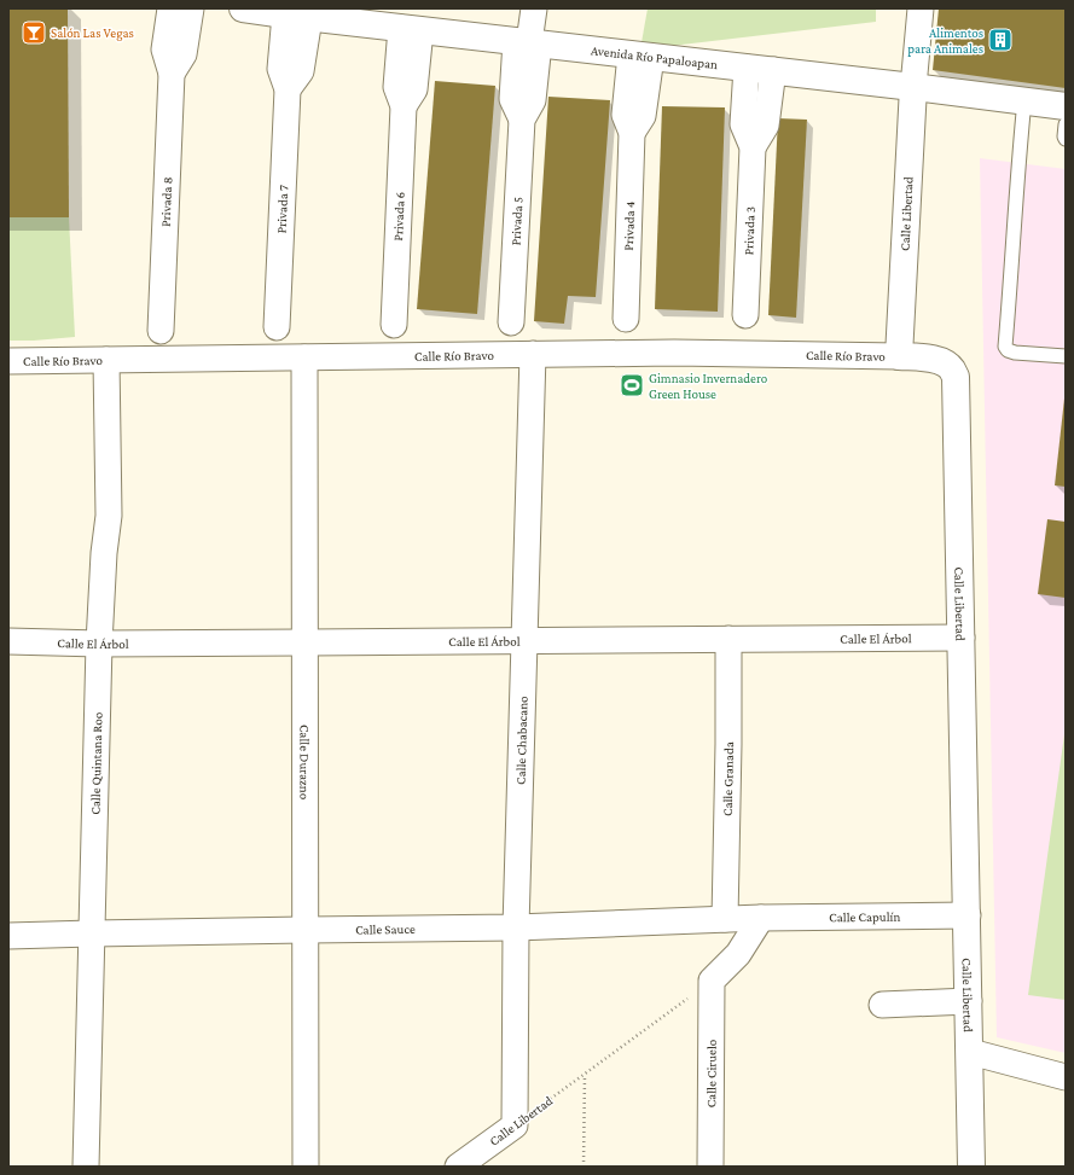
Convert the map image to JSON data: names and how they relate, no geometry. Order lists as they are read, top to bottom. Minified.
{"streets":{"main road":["Avenida Río Papaloapan","Calle Libertad"],"street":["Privada 8","Privada 7","Privada 6","Privada 5","Privada 4","Privada 3","Calle Río Bravo","Calle El Árbol","Calle Chabacano","Calle Durazno","Calle Quintana Roo","Calle Granada","Calle Capulín","Calle Sauce","Calle Ciruelo"]},"crossings":[["Avenida Río Papaloapan","Privada 7"],["Avenida Río Papaloapan","Calle Libertad"],["Avenida Río Papaloapan","Privada 6"],["Avenida Río Papaloapan","Privada 5"],["Avenida Río Papaloapan","Privada 4"],["Avenida Río Papaloapan","Privada 3"],["Calle Libertad","Calle Río Bravo"],["Calle Libertad","Calle El Árbol"],["Calle Libertad","Calle Chabacano"],["Calle Libertad","Calle Capulín"],["Calle Libertad","Calle Ciruelo"],["Calle Río Bravo","Calle Chabacano"],["Calle Río Bravo","Calle Durazno"],["Calle Río Bravo","Calle Quintana Roo"],["Calle El Árbol","Calle Chabacano"],["Calle El Árbol","Calle Durazno"],["Calle El Árbol","Calle Quintana Roo"],["Calle El Árbol","Calle Granada"],["Calle Chabacano","Calle Sauce"],["Calle Durazno","Calle Sauce"],["Calle Quintana Roo","Calle Sauce"],["Calle Granada","Calle Sauce"],["Calle Capulín","Calle Sauce"]],"places":{"bar":["Salón Las Vegas"],"building":["Alimentos para Animales"],"sports":["Gimnasio Invernadero Green House"]}}
